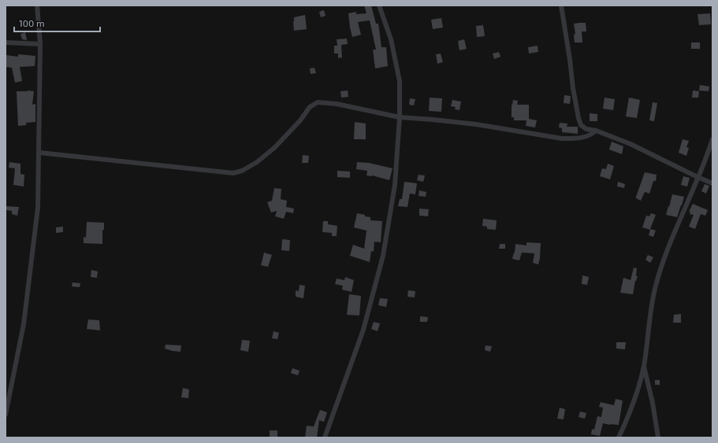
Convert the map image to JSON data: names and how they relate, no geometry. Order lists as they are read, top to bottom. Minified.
{"scale_bar":"100 m"}
